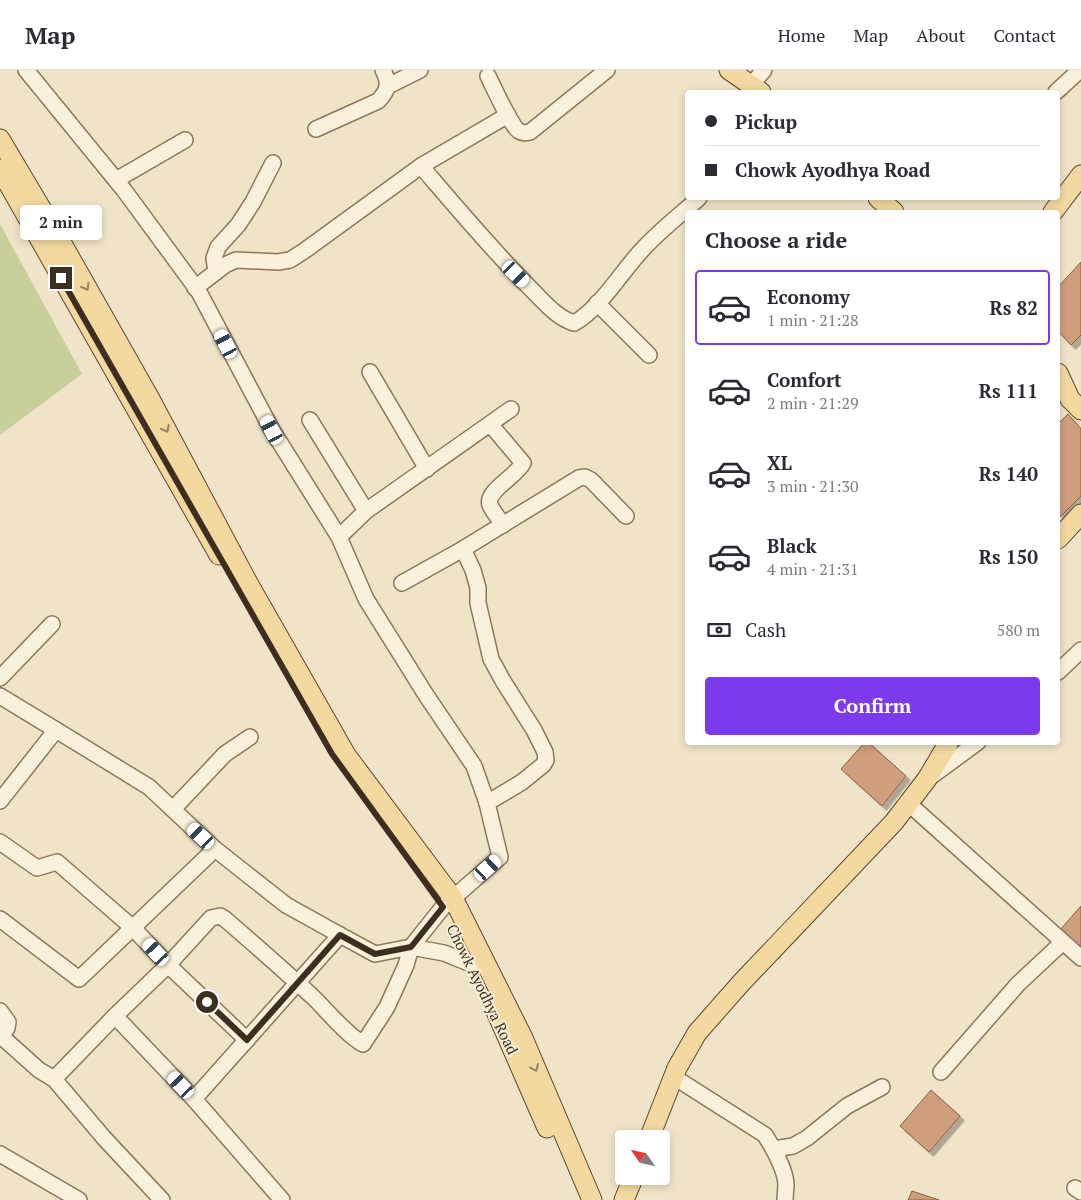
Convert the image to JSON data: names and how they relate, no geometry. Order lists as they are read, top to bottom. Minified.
{"streets":{"main road":["Chowk Ayodhya Road"]},"north":"top left","page":{"header":"Map","nav":["Home","Map","About","Contact"],"banner":["Pickup","Chowk Ayodhya Road"],"bubble":"2 min","heading":"Choose a ride","list":[{"name":"Economy","note":"1 min · 21:28","value":"Rs 82"},{"name":"Comfort","note":"2 min · 21:29","value":"Rs 111"},{"name":"XL","note":"3 min · 21:30","value":"Rs 140"},{"name":"Black","note":"4 min · 21:31","value":"Rs 150"}],"pay":["Cash","580 m"],"buttons":"Confirm"}}
